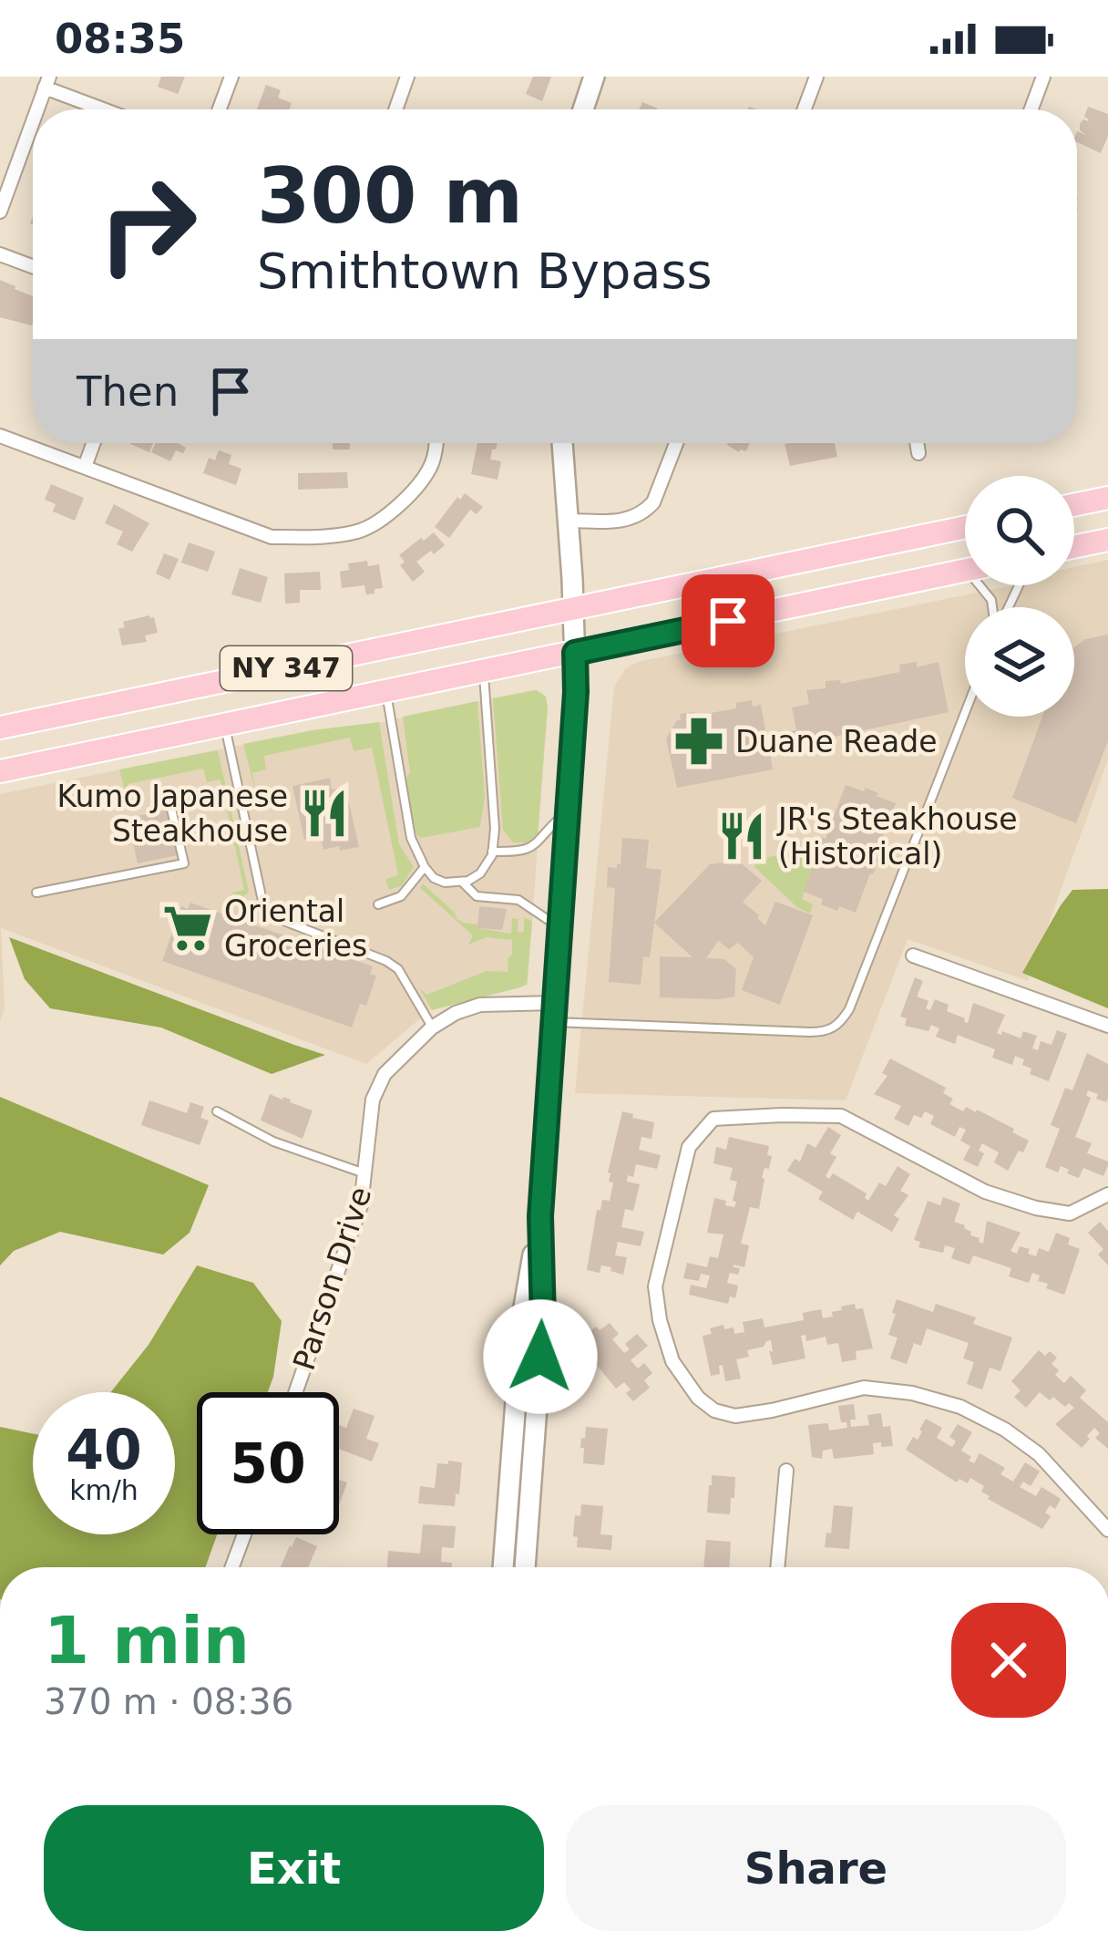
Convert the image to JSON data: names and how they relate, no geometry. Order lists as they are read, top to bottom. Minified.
{"streets":{"highway":["NY 347"],"street":["Parson Drive"]},"places":{"pharmacy":["Duane Reade"],"restaurant":["Kumo Japanese Steakhouse","JR's Steakhouse (Historical)"],"supermarket":["Oriental Groceries"]},"page":{"status":"08:35","turn":["300 m","Smithtown Bypass"],"then":"Then","speed":"40 km/h","limit":"50","heading":["1 min","370 m · 08:36"],"buttons":["Exit","Share"]}}
